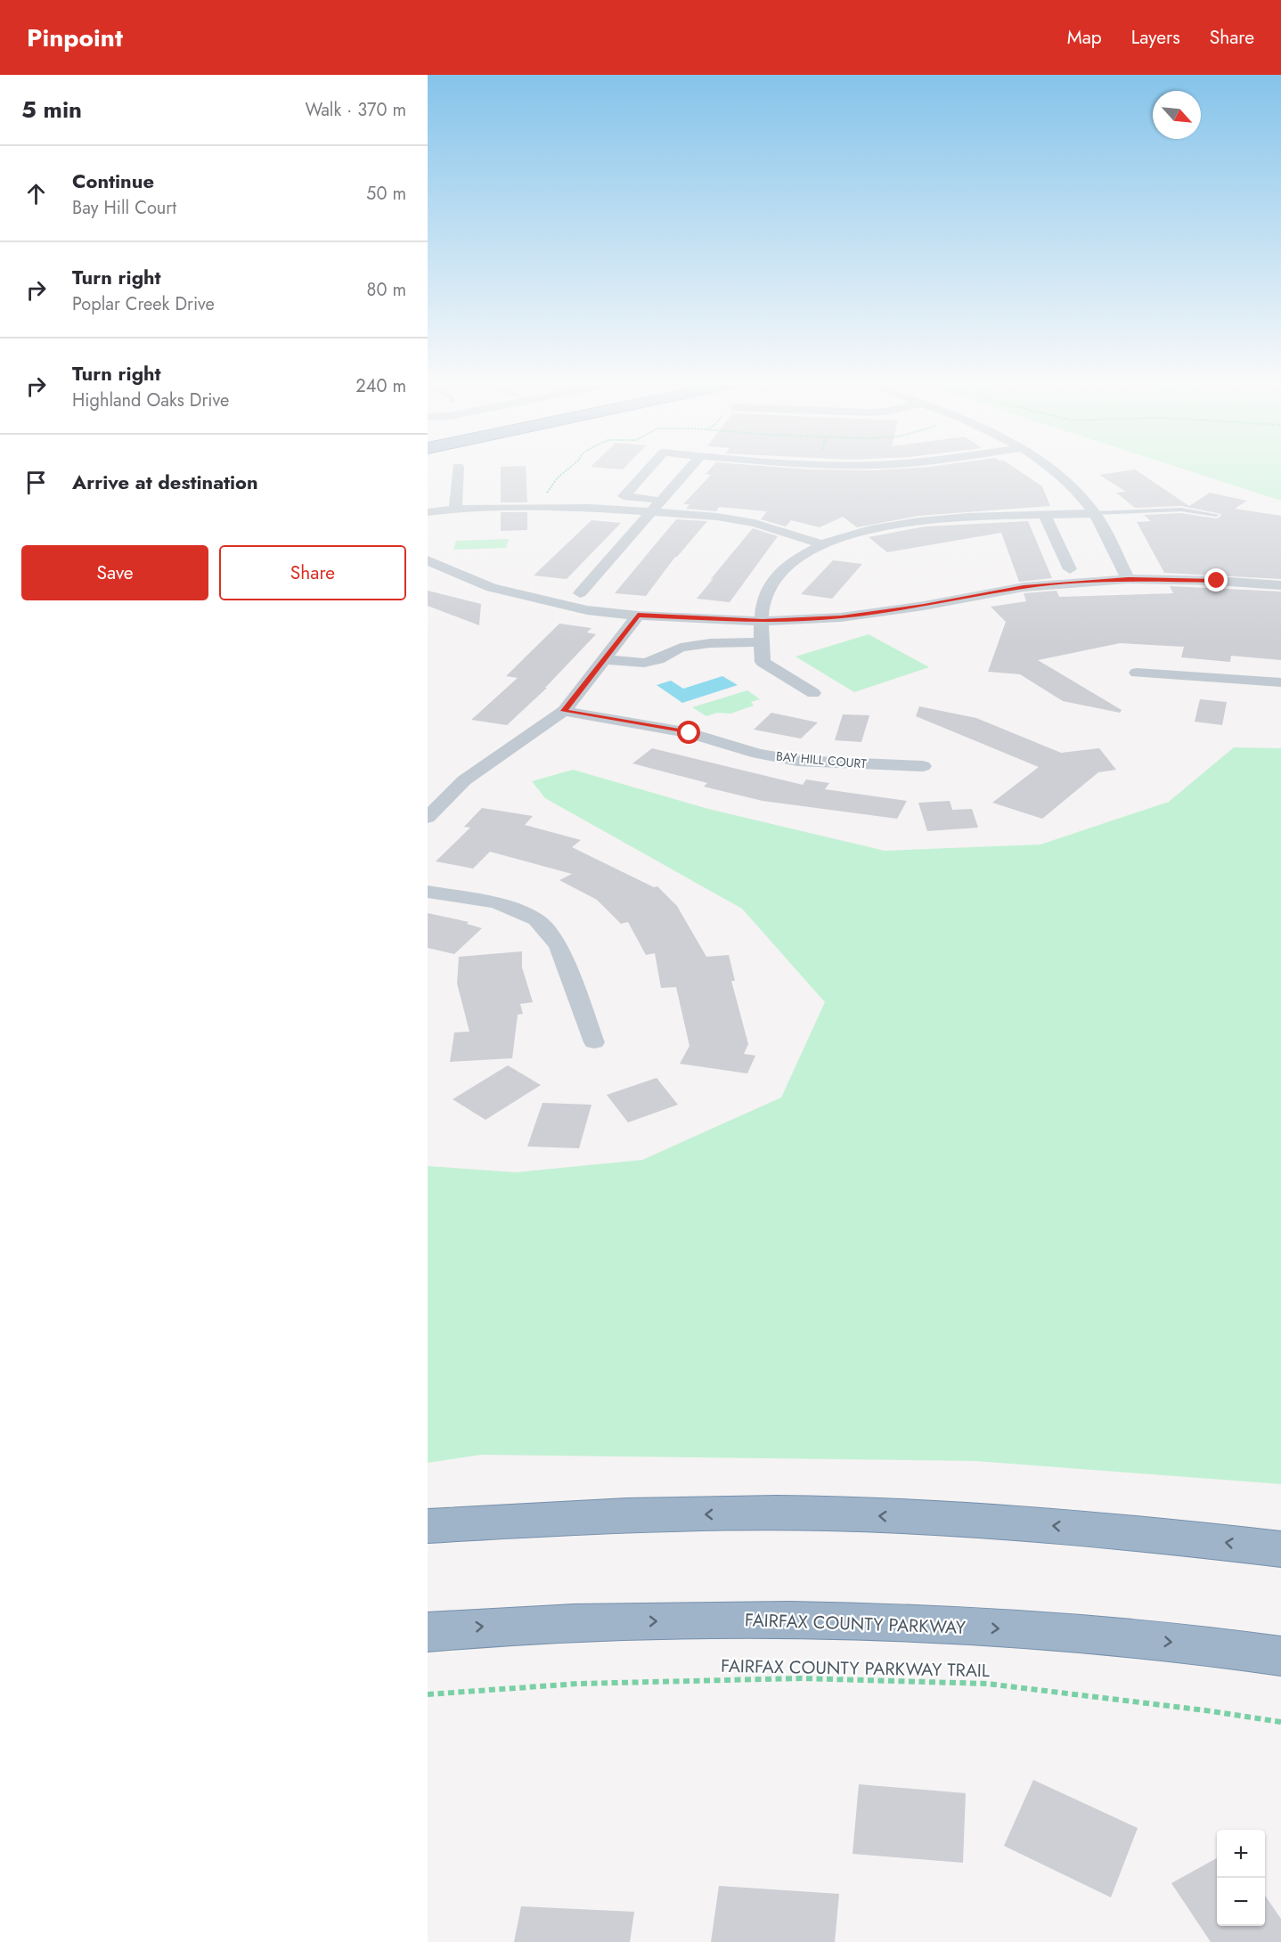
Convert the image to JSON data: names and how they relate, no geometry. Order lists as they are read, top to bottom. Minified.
{"streets":{"highway":["FAIRFAX COUNTY PARKWAY"],"street":["BAY HILL COURT"],"path":["FAIRFAX COUNTY PARKWAY TRAIL"]},"north":"bottom right","page":{"header":"Pinpoint","nav":["Map","Layers","Share"],"heading":["5 min","Walk · 370 m"],"list":[["Continue","Bay Hill Court","50 m"],["Turn right","Poplar Creek Drive","80 m"],["Turn right","Highland Oaks Drive","240 m"],"Arrive at destination"],"buttons":["Save","Share"],"map_buttons":["+","−"]}}
